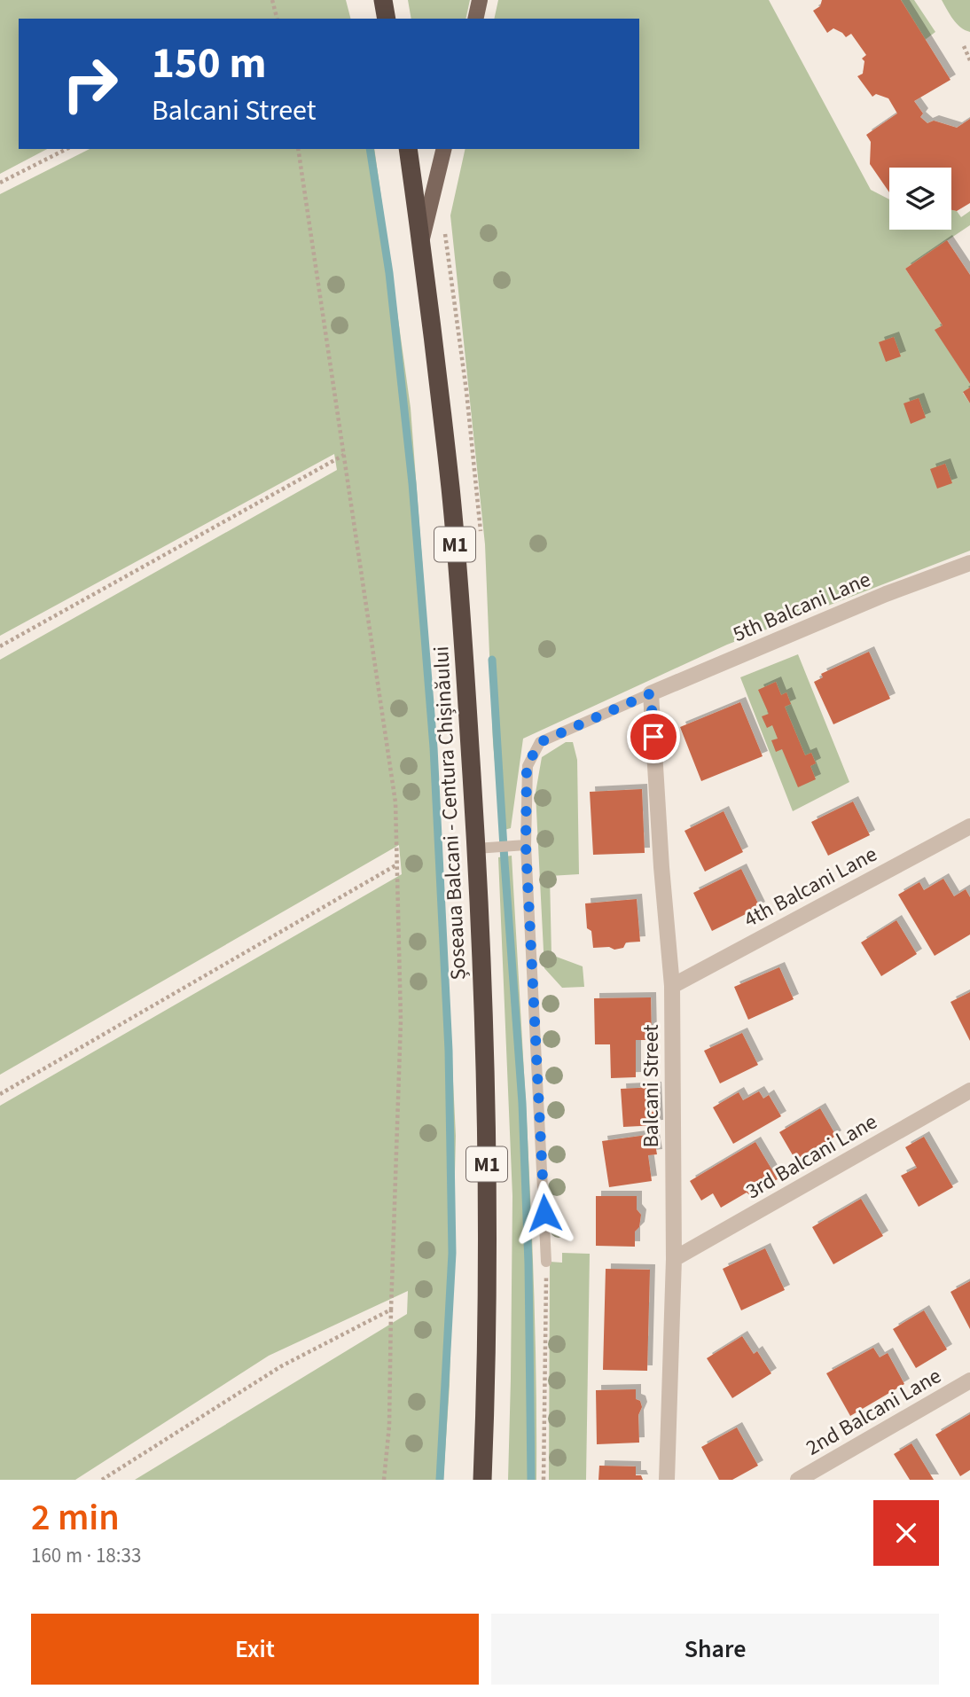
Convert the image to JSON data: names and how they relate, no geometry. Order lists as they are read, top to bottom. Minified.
{"streets":{"highway":["M1","Șoseaua Balcani - Centura Chișinăului"],"street":["5th Balcani Lane","4th Balcani Lane","Balcani Street","3rd Balcani Lane","2nd Balcani Lane"]},"crossings":[["5th Balcani Lane","Balcani Street"],["4th Balcani Lane","Balcani Street"],["Balcani Street","3rd Balcani Lane"]],"page":{"turn":["150 m","Balcani Street"],"heading":["2 min","160 m · 18:33"],"buttons":["Exit","Share"]}}
